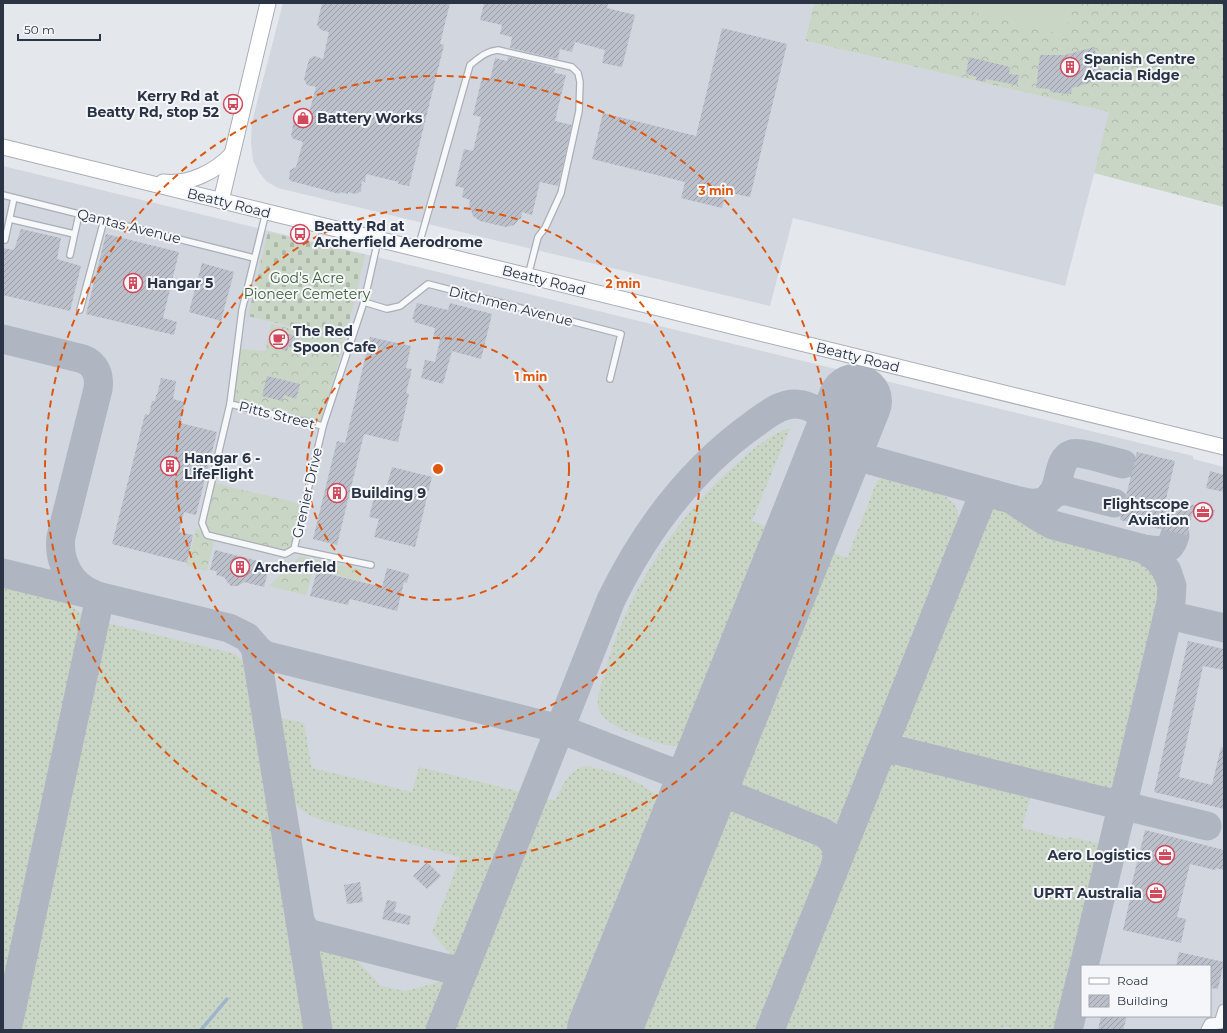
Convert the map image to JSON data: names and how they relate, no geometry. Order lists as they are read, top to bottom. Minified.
{"streets":{"main road":["Beatty Road"],"lane":["Qantas Avenue","Ditchmen Avenue","Pitts Street","Grenier Drive"]},"crossings":[["Beatty Road","Grenier Drive"],["Qantas Avenue","Grenier Drive"],["Ditchmen Avenue","Grenier Drive"],["Pitts Street","Grenier Drive"]],"parks":["God's Acre Pioneer Cemetery"],"places":{"building":["Spanish Centre Acacia Ridge","Hangar 5","Hangar 6 - LifeFlight","Building 9","Archerfield"],"bus stop":["Kerry Rd at Beatty Rd, stop 52","Beatty Rd at Archerfield Aerodrome"],"shop":["Battery Works"],"cafe":["The Red Spoon Cafe"],"office":["Flightscope Aviation","Aero Logistics","UPRT Australia"]},"legend":["Road","Building"],"scale_bar":"50 m","rings":["3 min","2 min","1 min"]}
